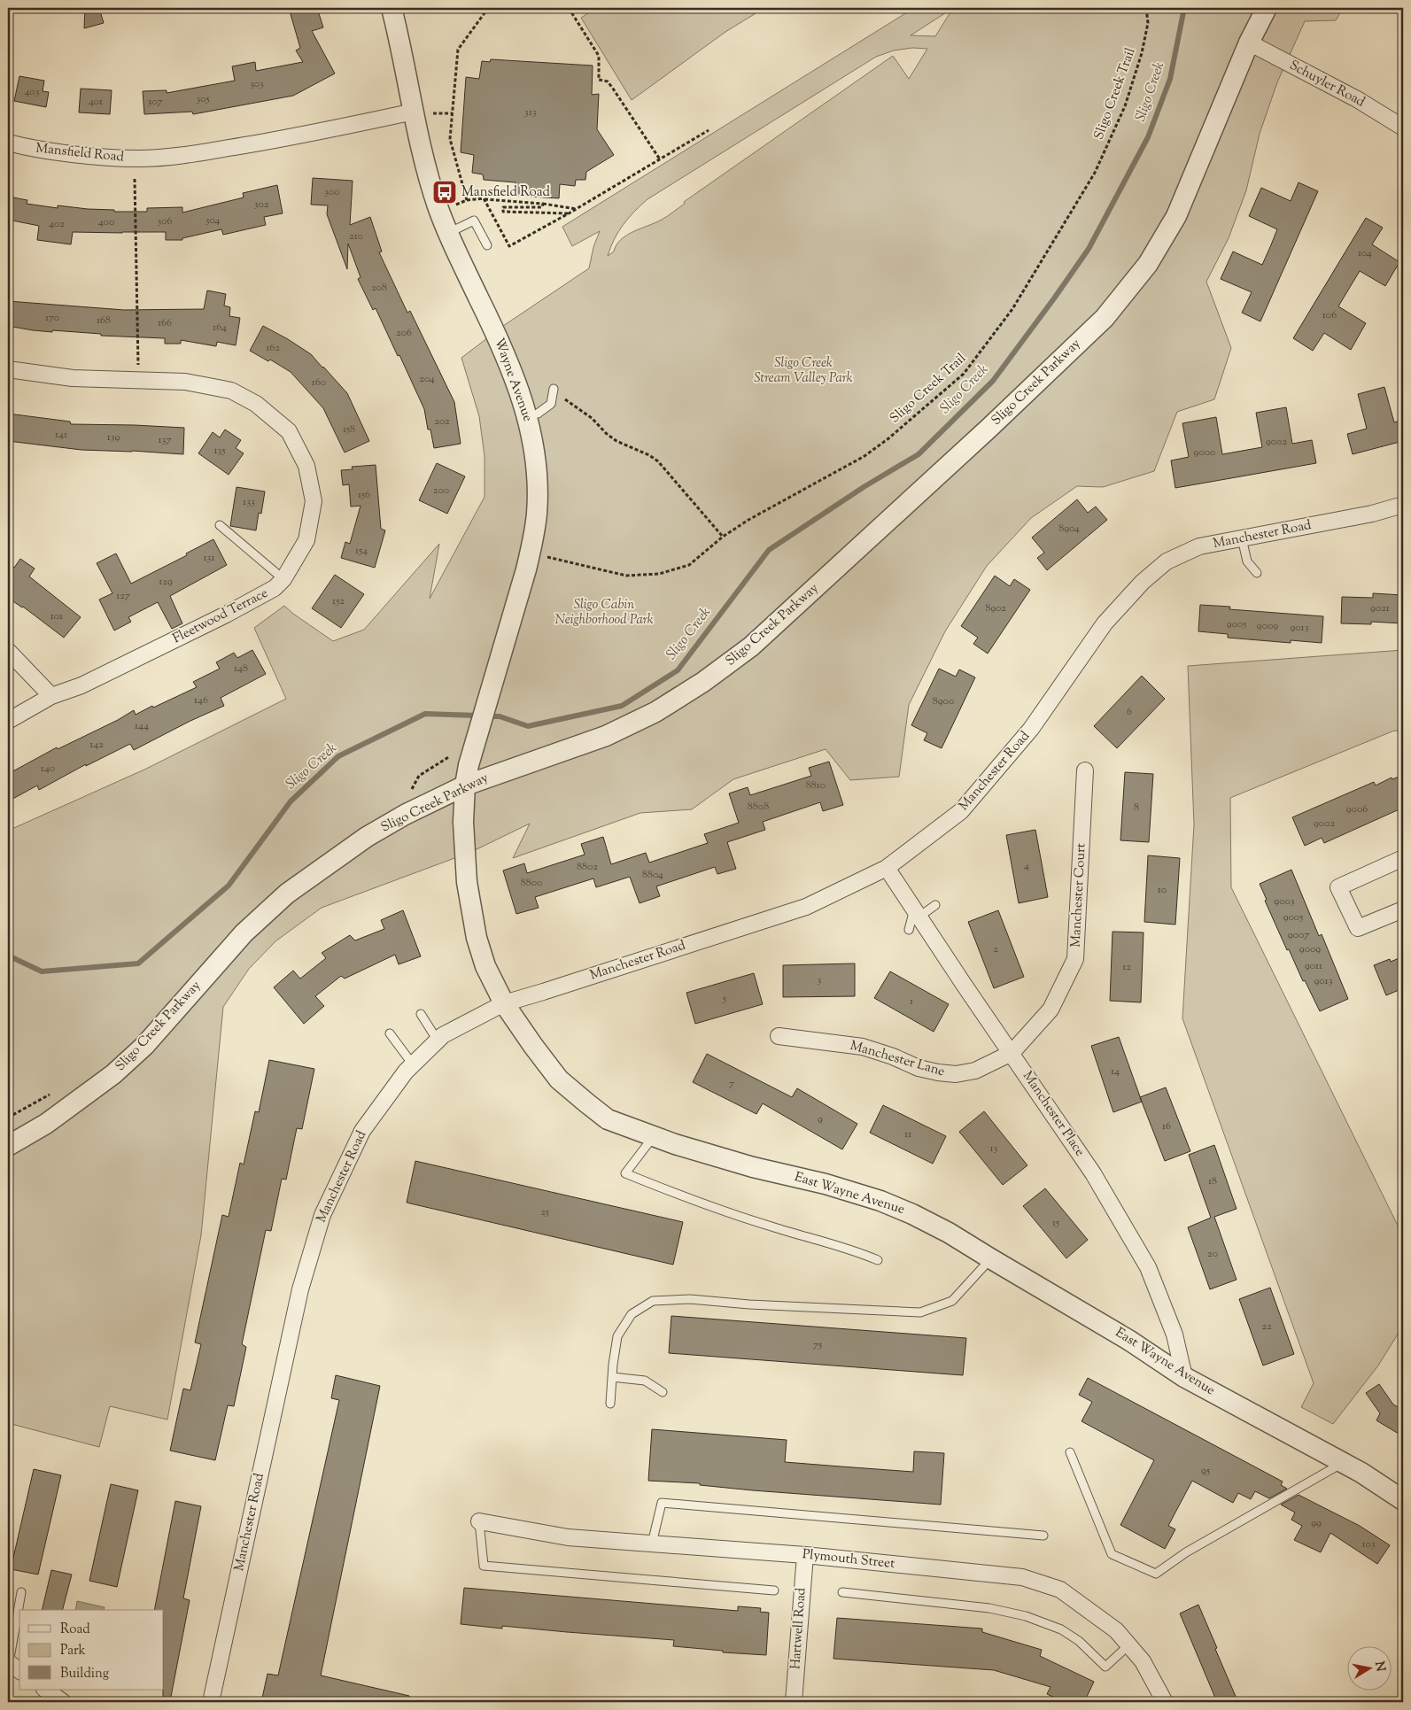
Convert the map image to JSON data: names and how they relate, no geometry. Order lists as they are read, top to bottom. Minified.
{"streets":{"street":["Schuyler Road","Mansfield Road","Wayne Avenue","Sligo Creek Parkway","Manchester Road","Fleetwood Terrace","Manchester Court","Manchester Lane","Manchester Place","East Wayne Avenue","Plymouth Street","Hartwell Road"],"path":["Sligo Creek Trail"]},"crossings":[["Schuyler Road","Sligo Creek Parkway"],["Mansfield Road","Wayne Avenue"],["Wayne Avenue","Sligo Creek Parkway"],["Wayne Avenue","East Wayne Avenue"],["Sligo Creek Parkway","East Wayne Avenue"],["Manchester Road","Manchester Place"],["Manchester Road","East Wayne Avenue"],["Manchester Court","Manchester Lane"],["Manchester Court","Manchester Place"],["Manchester Lane","Manchester Place"],["Manchester Place","East Wayne Avenue"],["Plymouth Street","Hartwell Road"]],"water":["Sligo Creek"],"parks":["Sligo Creek Stream Valley Park","Sligo Cabin Neighborhood Park"],"places":{"bus stop":["Mansfield Road"]},"house_numbers":["303","403","305","401","307","313","300","302","304","306","400","402","210","104","208","106","170","168","166","164","206","162","204","160","202","158","141","139","137","9002","135","9000","200","156","133","8904","154","131","129","127","152","8902","9021","101","9005","9009","9013","148","146","8900","6","144","142","140","8810","8808","8","9006","9002","4","8802","8804","8800","10","9003","9005","9007","2","9009","9011","12","3","9013","5","1","14","7","9","16","11","13","18","25","15","20","22","75","95","99","103"],"legend":["Road","Park","Building"],"north":"right"}
